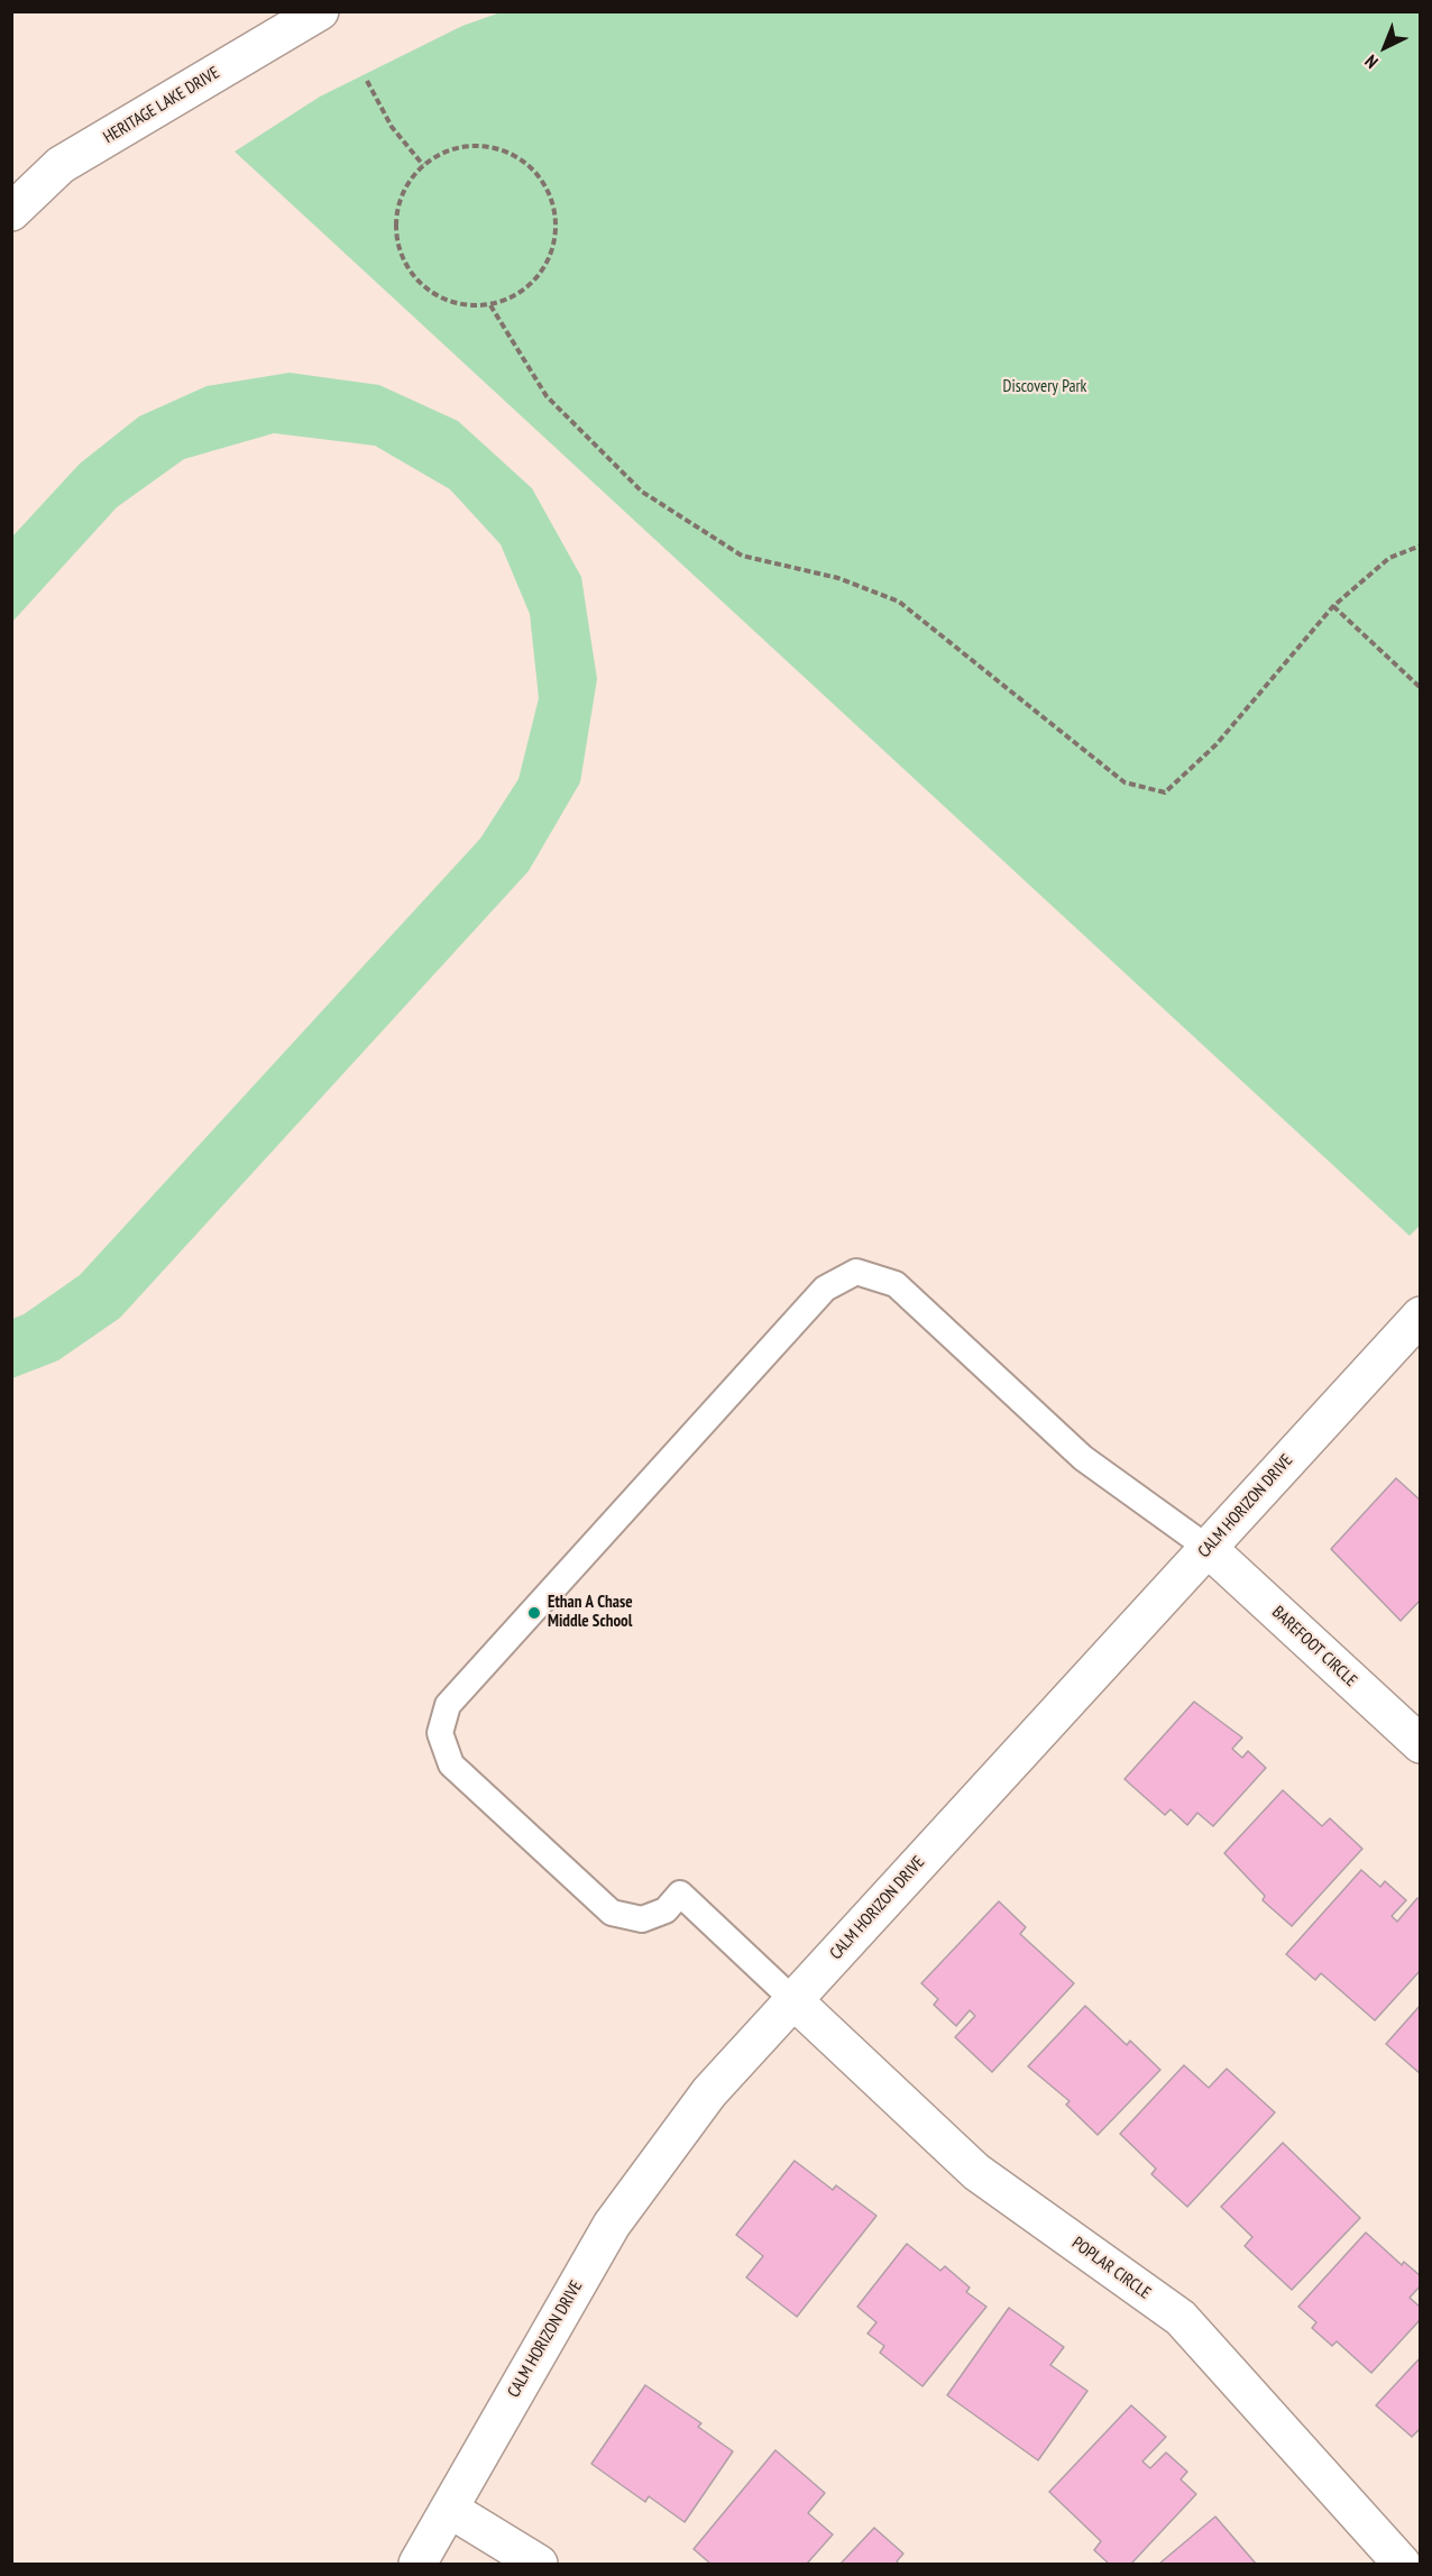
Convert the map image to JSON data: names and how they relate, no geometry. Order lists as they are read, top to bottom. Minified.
{"streets":{"street":["HERITAGE LAKE DRIVE","CALM HORIZON DRIVE","BAREFOOT CIRCLE","POPLAR CIRCLE"]},"crossings":[["CALM HORIZON DRIVE","BAREFOOT CIRCLE"],["CALM HORIZON DRIVE","POPLAR CIRCLE"]],"parks":["Discovery Park"],"places":["Ethan A Chase Middle School"],"north":"bottom left"}
